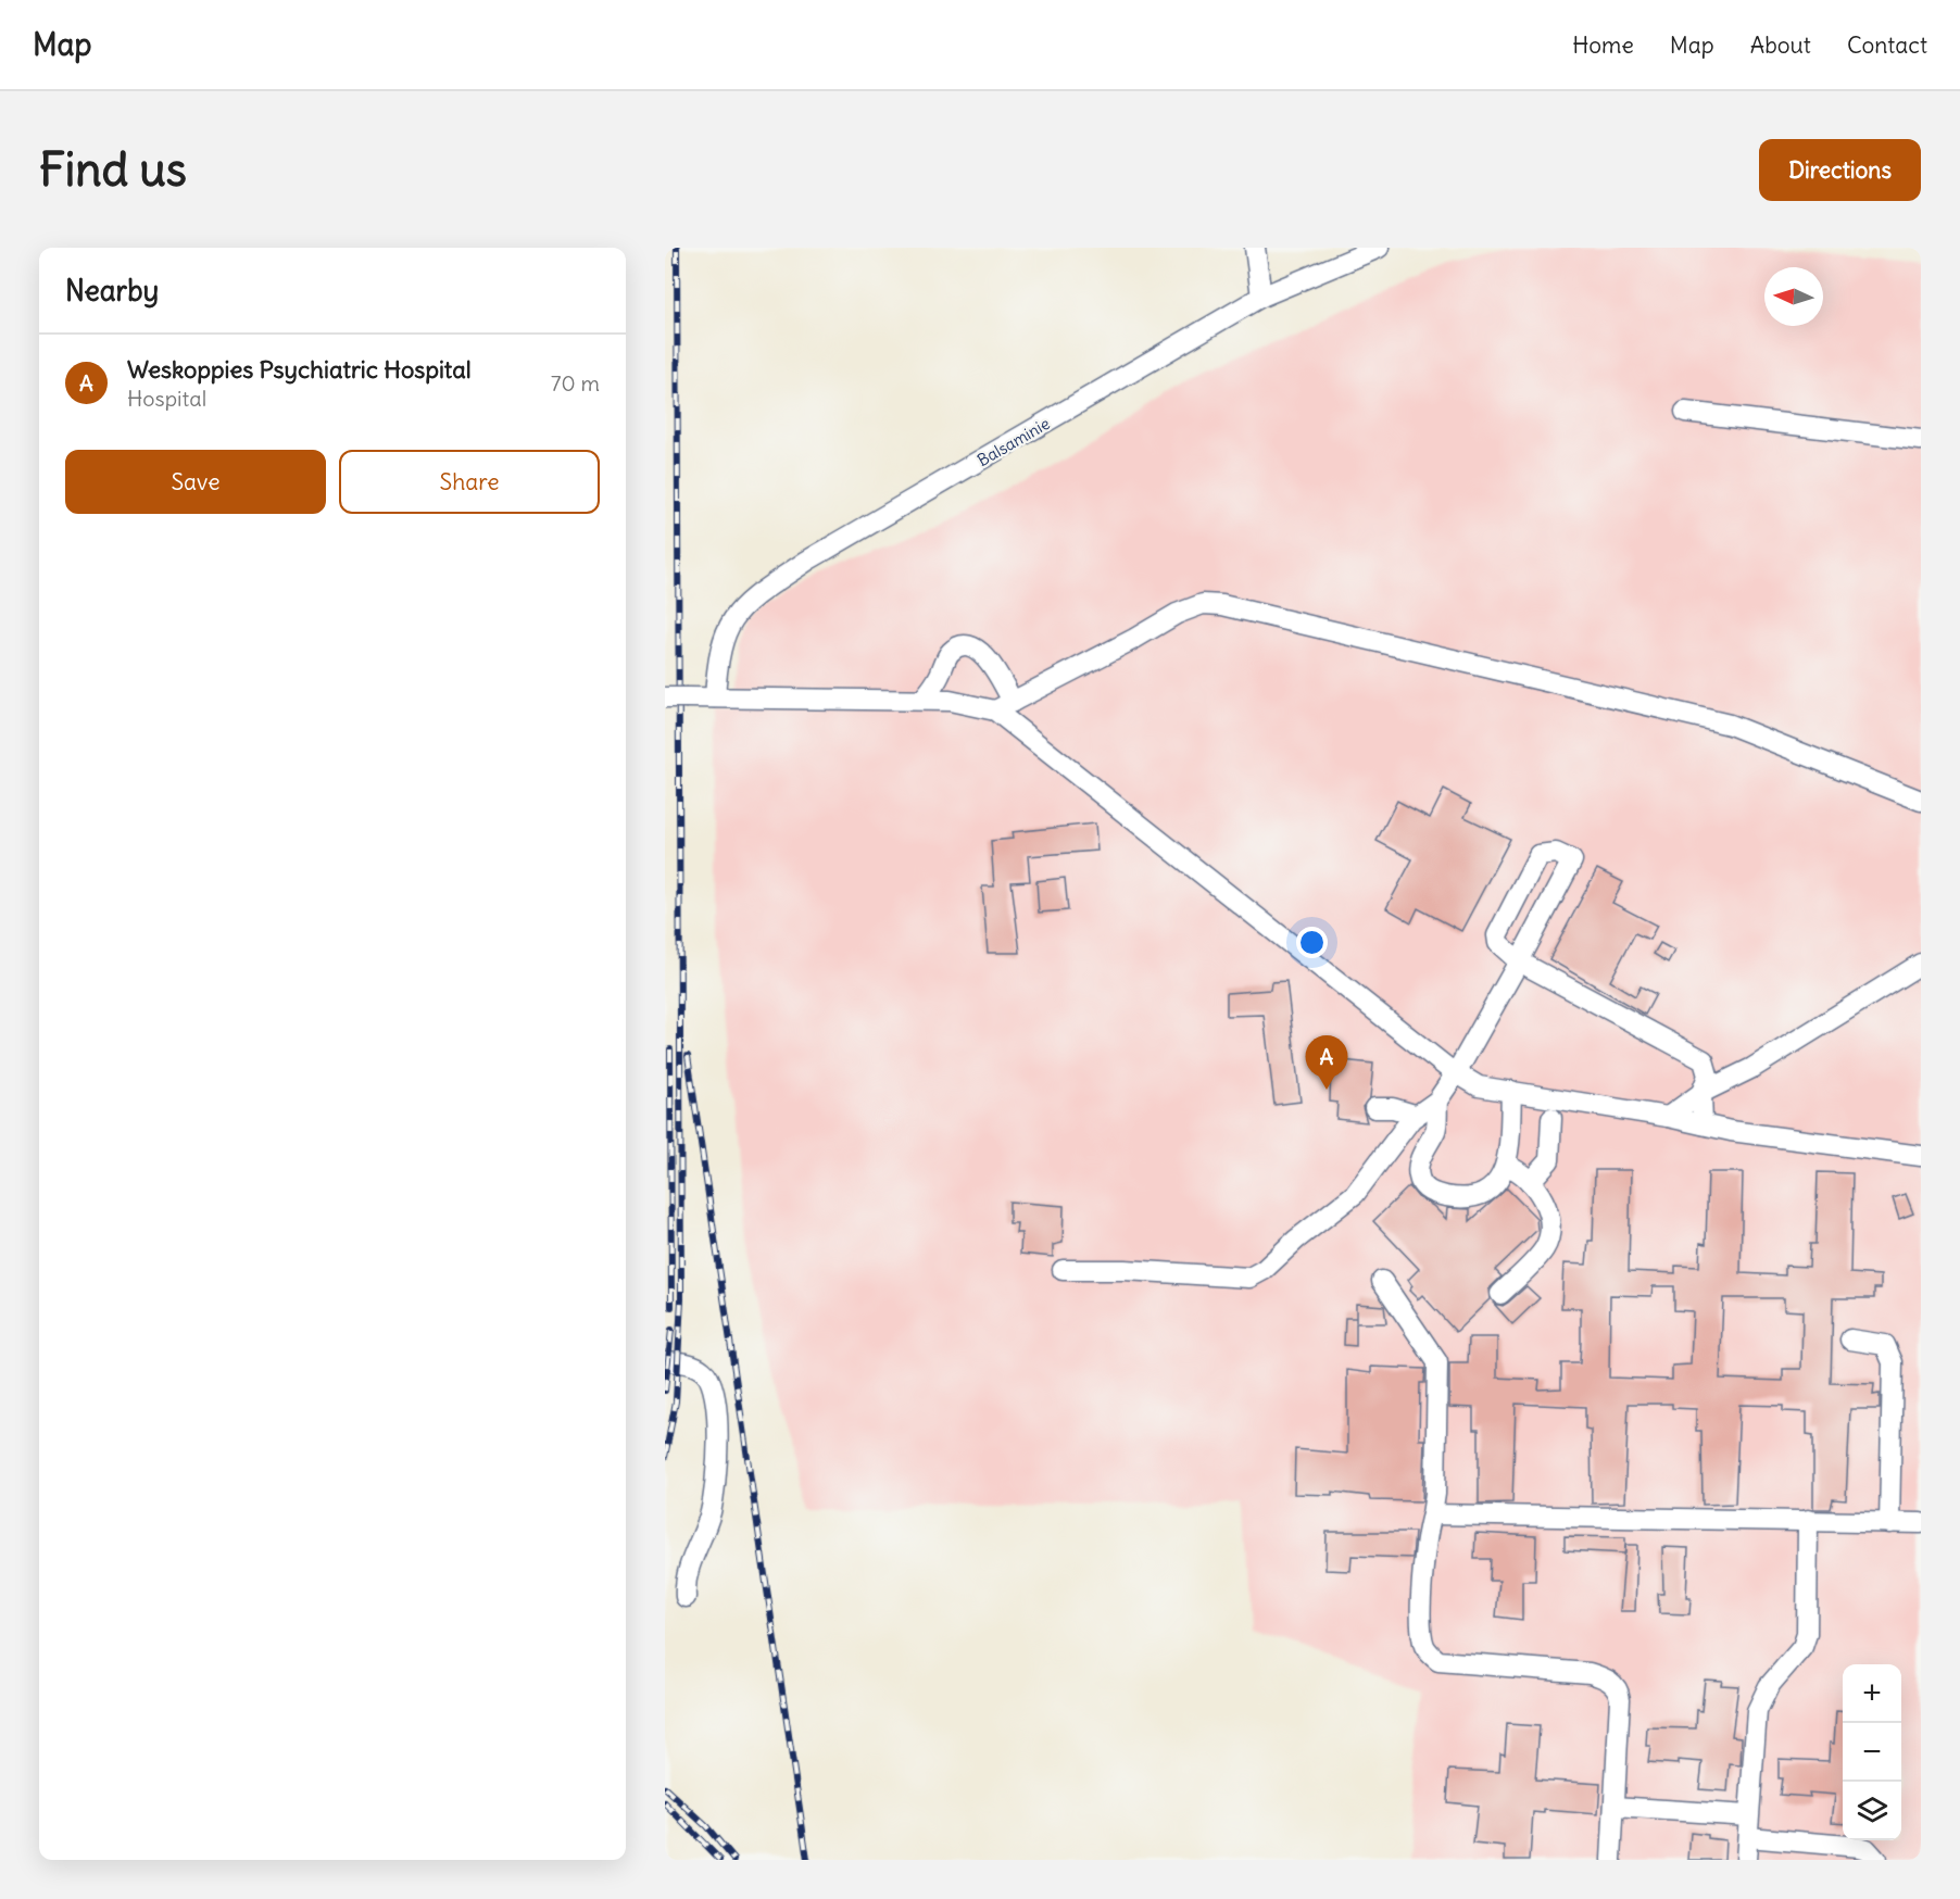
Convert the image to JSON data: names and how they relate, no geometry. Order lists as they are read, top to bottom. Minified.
{"streets":{"street":["Balsaminie"]},"north":"left","page":{"header":"Map","nav":["Home","Map","About","Contact"],"buttons":["Directions",["Save","Share"]],"title":"Find us","heading":"Nearby","list":[{"mark":"A","name":"Weskoppies Psychiatric Hospital","note":"Hospital","value":"70 m"}],"pins":"A","map_buttons":["+","−"]}}
